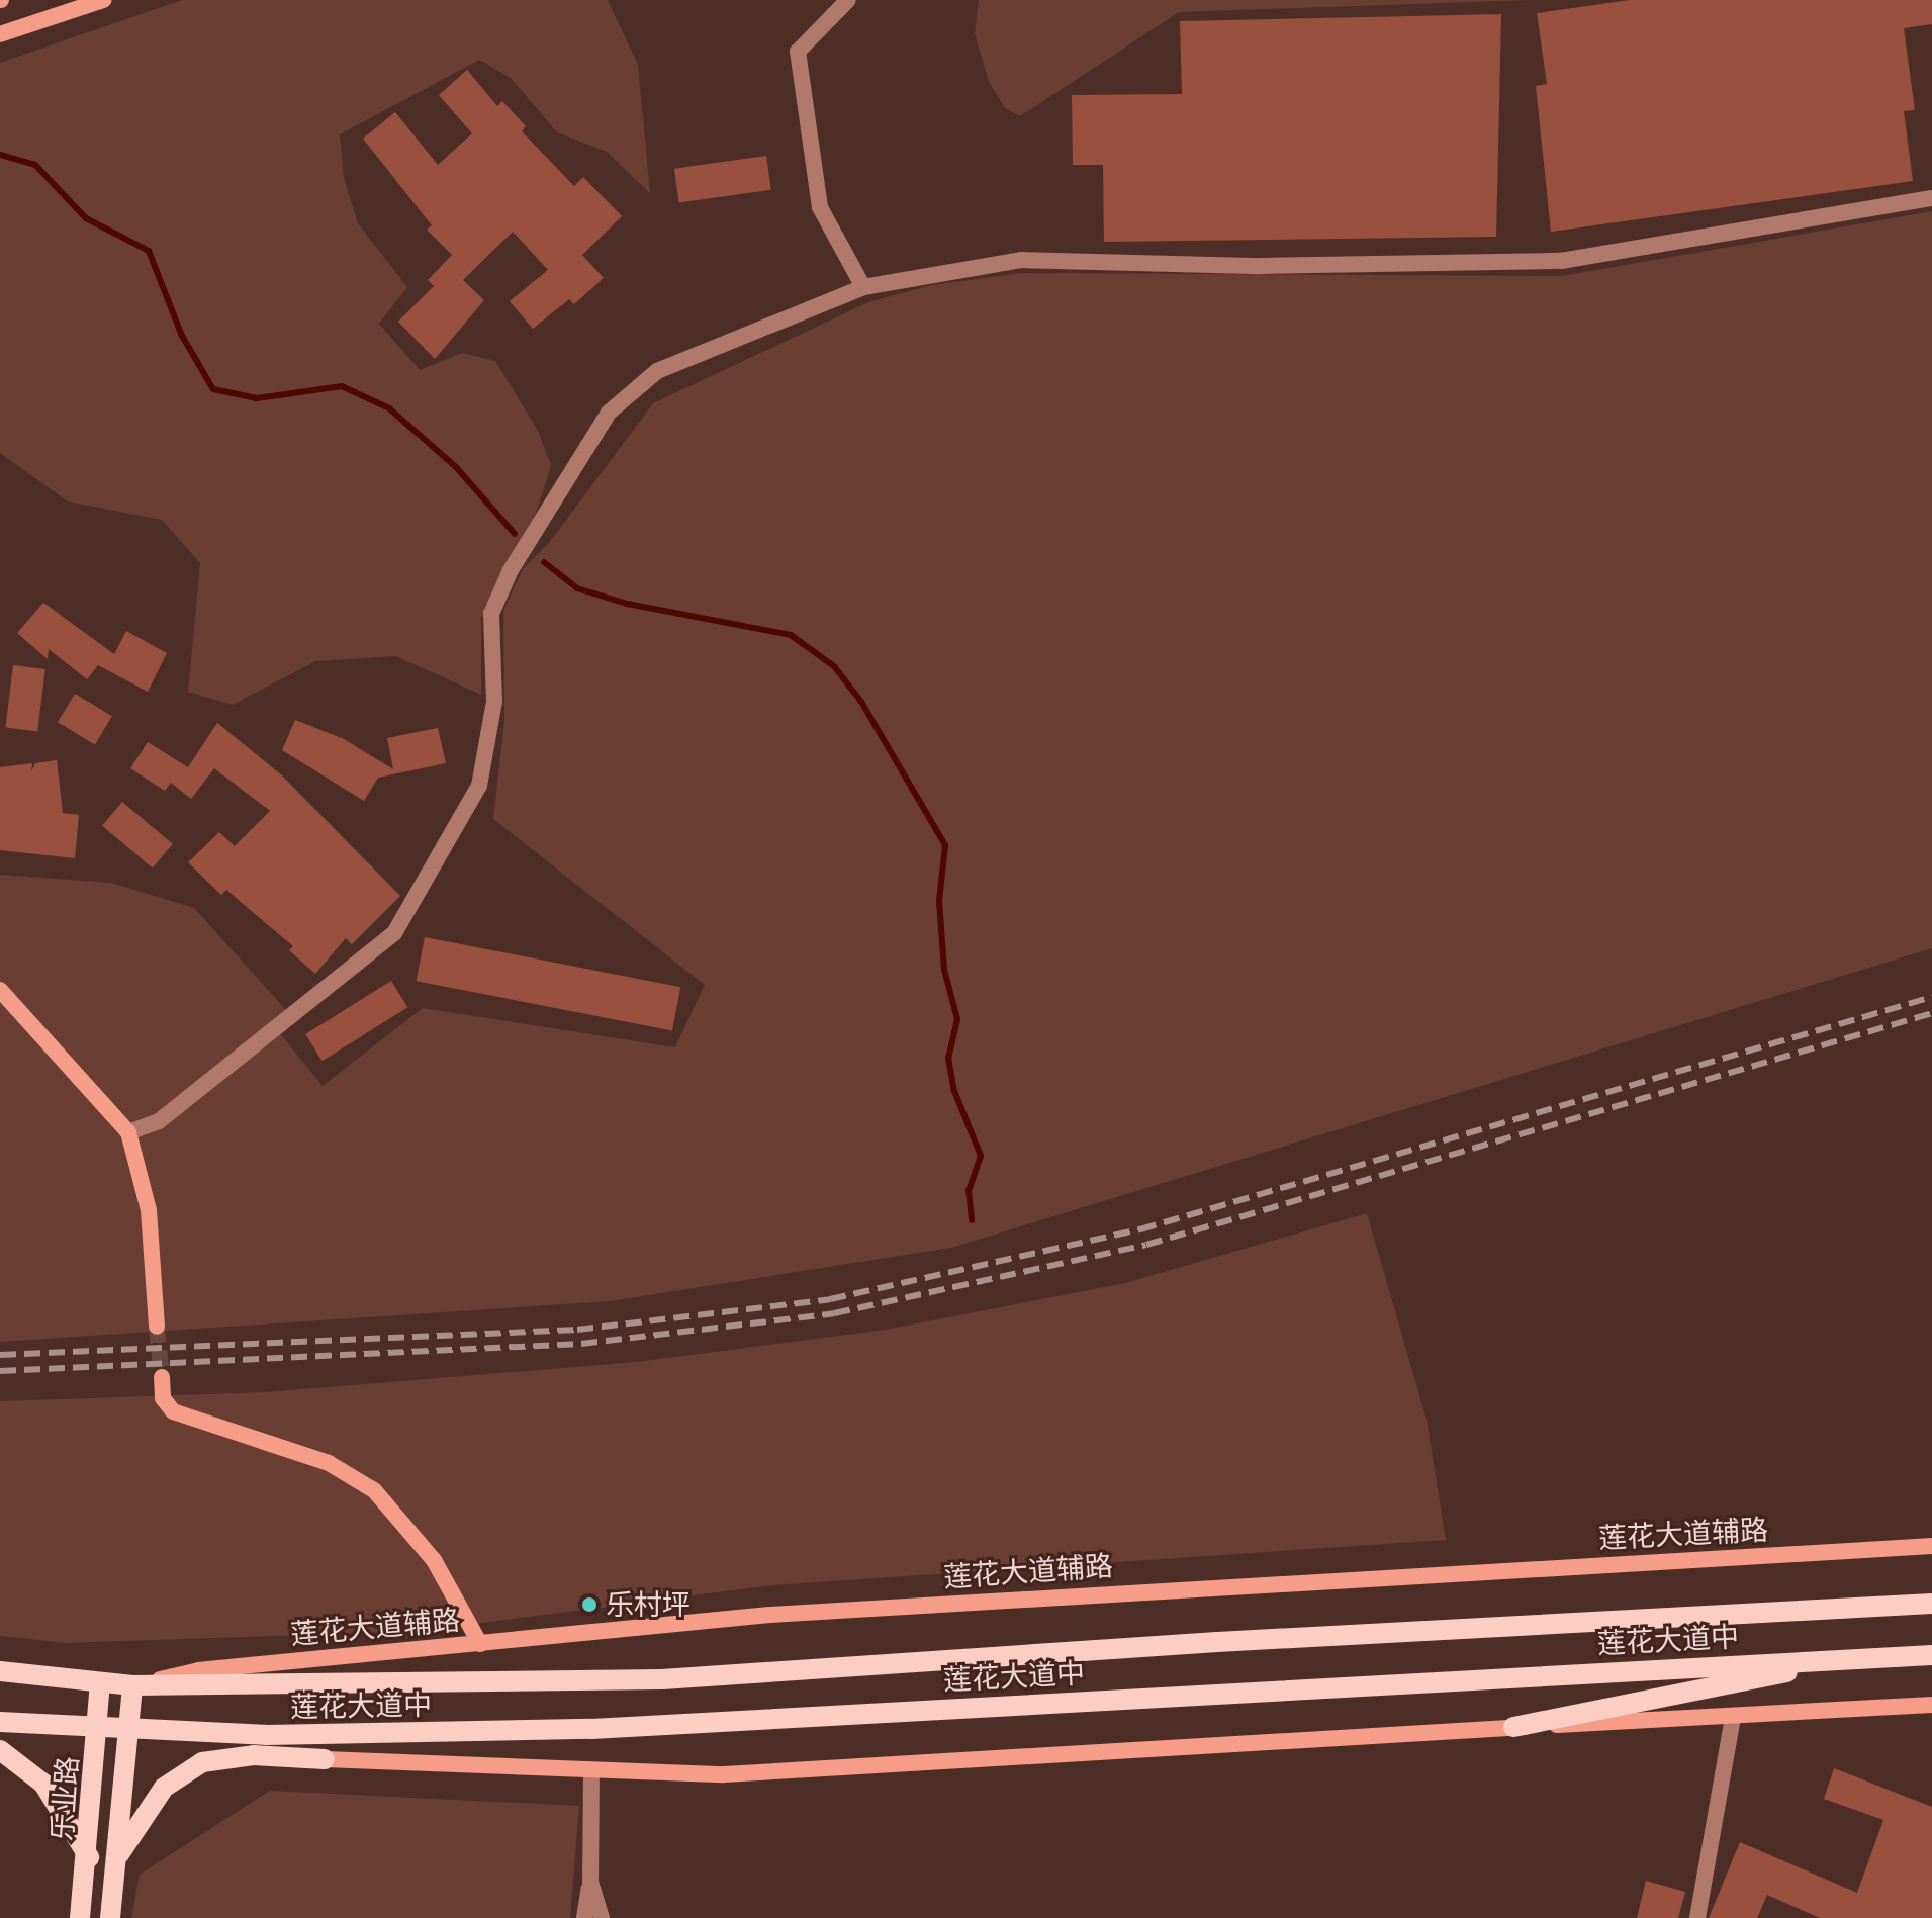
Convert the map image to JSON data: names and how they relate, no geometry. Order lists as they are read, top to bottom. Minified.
{"streets":{"main road":["莲花大道中","乐业路"],"street":["莲花大道辅路"]},"crossings":[["莲花大道辅路","莲花大道中"],["莲花大道辅路","乐业路"],["莲花大道中","乐业路"]],"places":["乐村坪"]}
